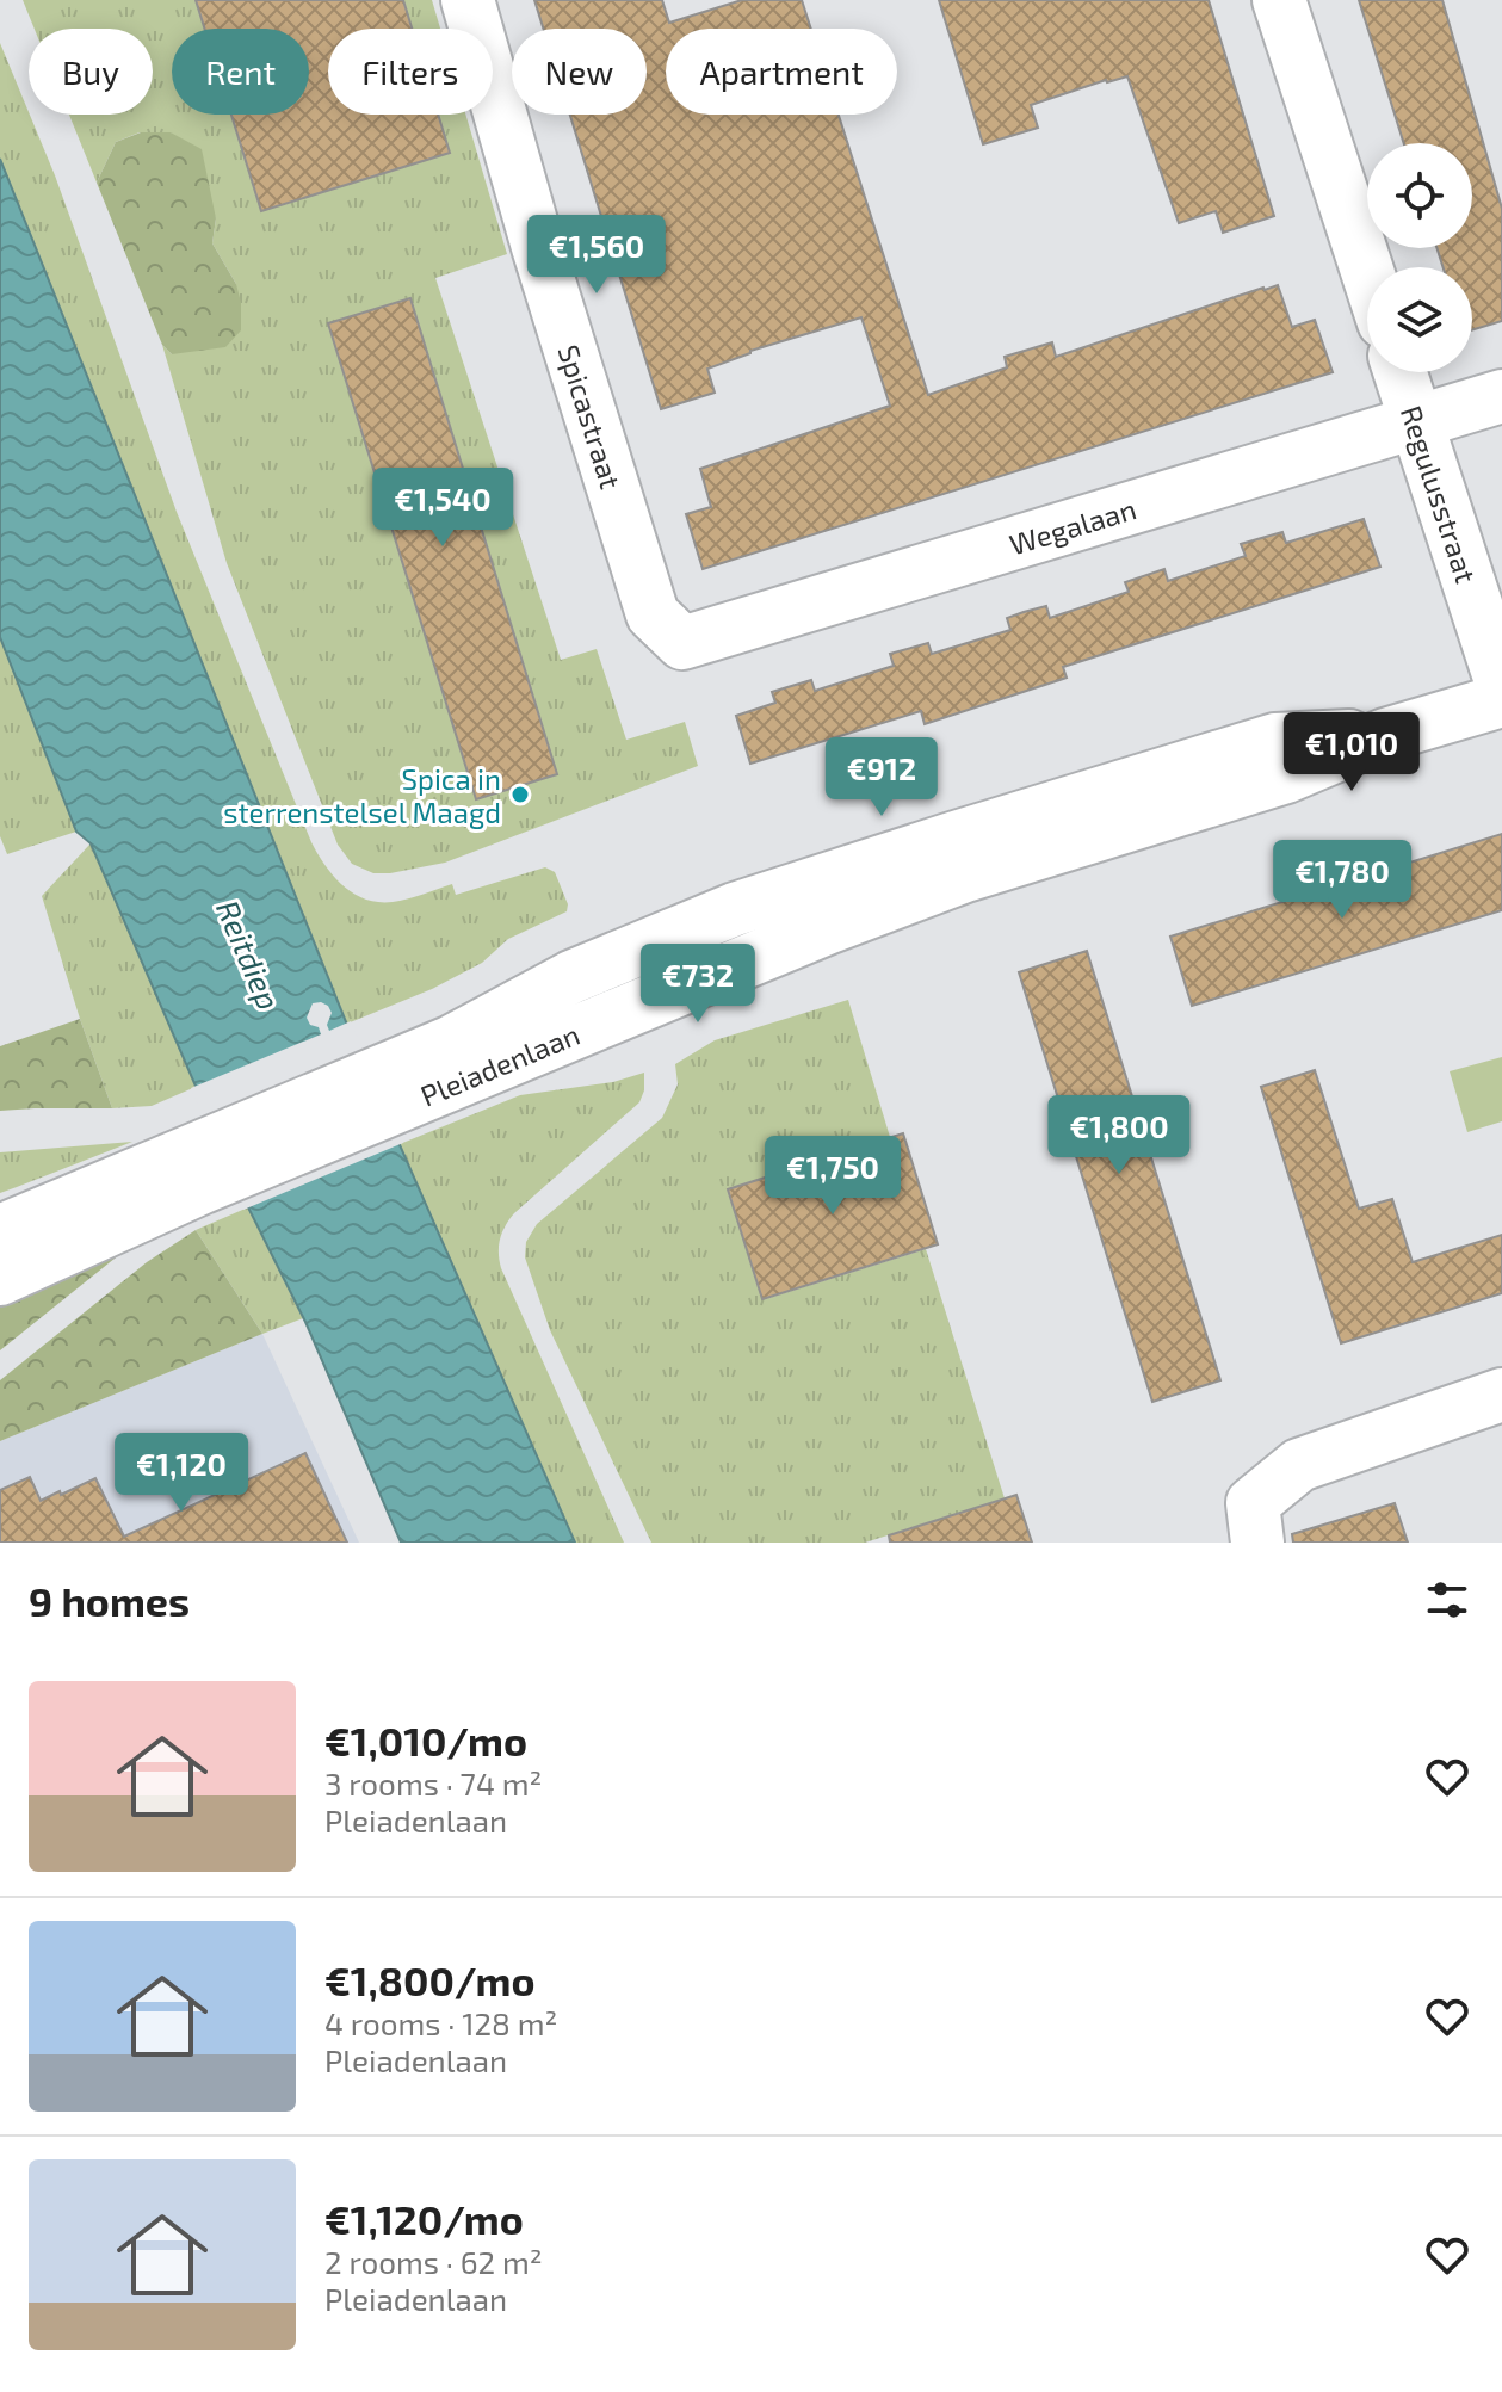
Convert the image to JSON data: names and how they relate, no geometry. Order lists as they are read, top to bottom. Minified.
{"streets":{"street":["Spicastraat","Regulusstraat","Wegalaan","Pleiadenlaan"]},"crossings":[["Spicastraat","Wegalaan"],["Regulusstraat","Wegalaan"]],"water":["Reitdiep"],"places":["Spica in sterrenstelsel Maagd"],"page":{"chip":["Buy","Rent","Filters","New","Apartment"],"price":["€1,560","€1,540","€1,010","€912","€1,780","€732","€1,800","€1,750","€1,120"],"heading":"9 homes","list":[{"name":"€1,010/mo","note":"3 rooms · 74 m² · Pleiadenlaan"},{"name":"€1,800/mo","note":"4 rooms · 128 m² · Pleiadenlaan"},{"name":"€1,120/mo","note":"2 rooms · 62 m² · Pleiadenlaan"}]}}
